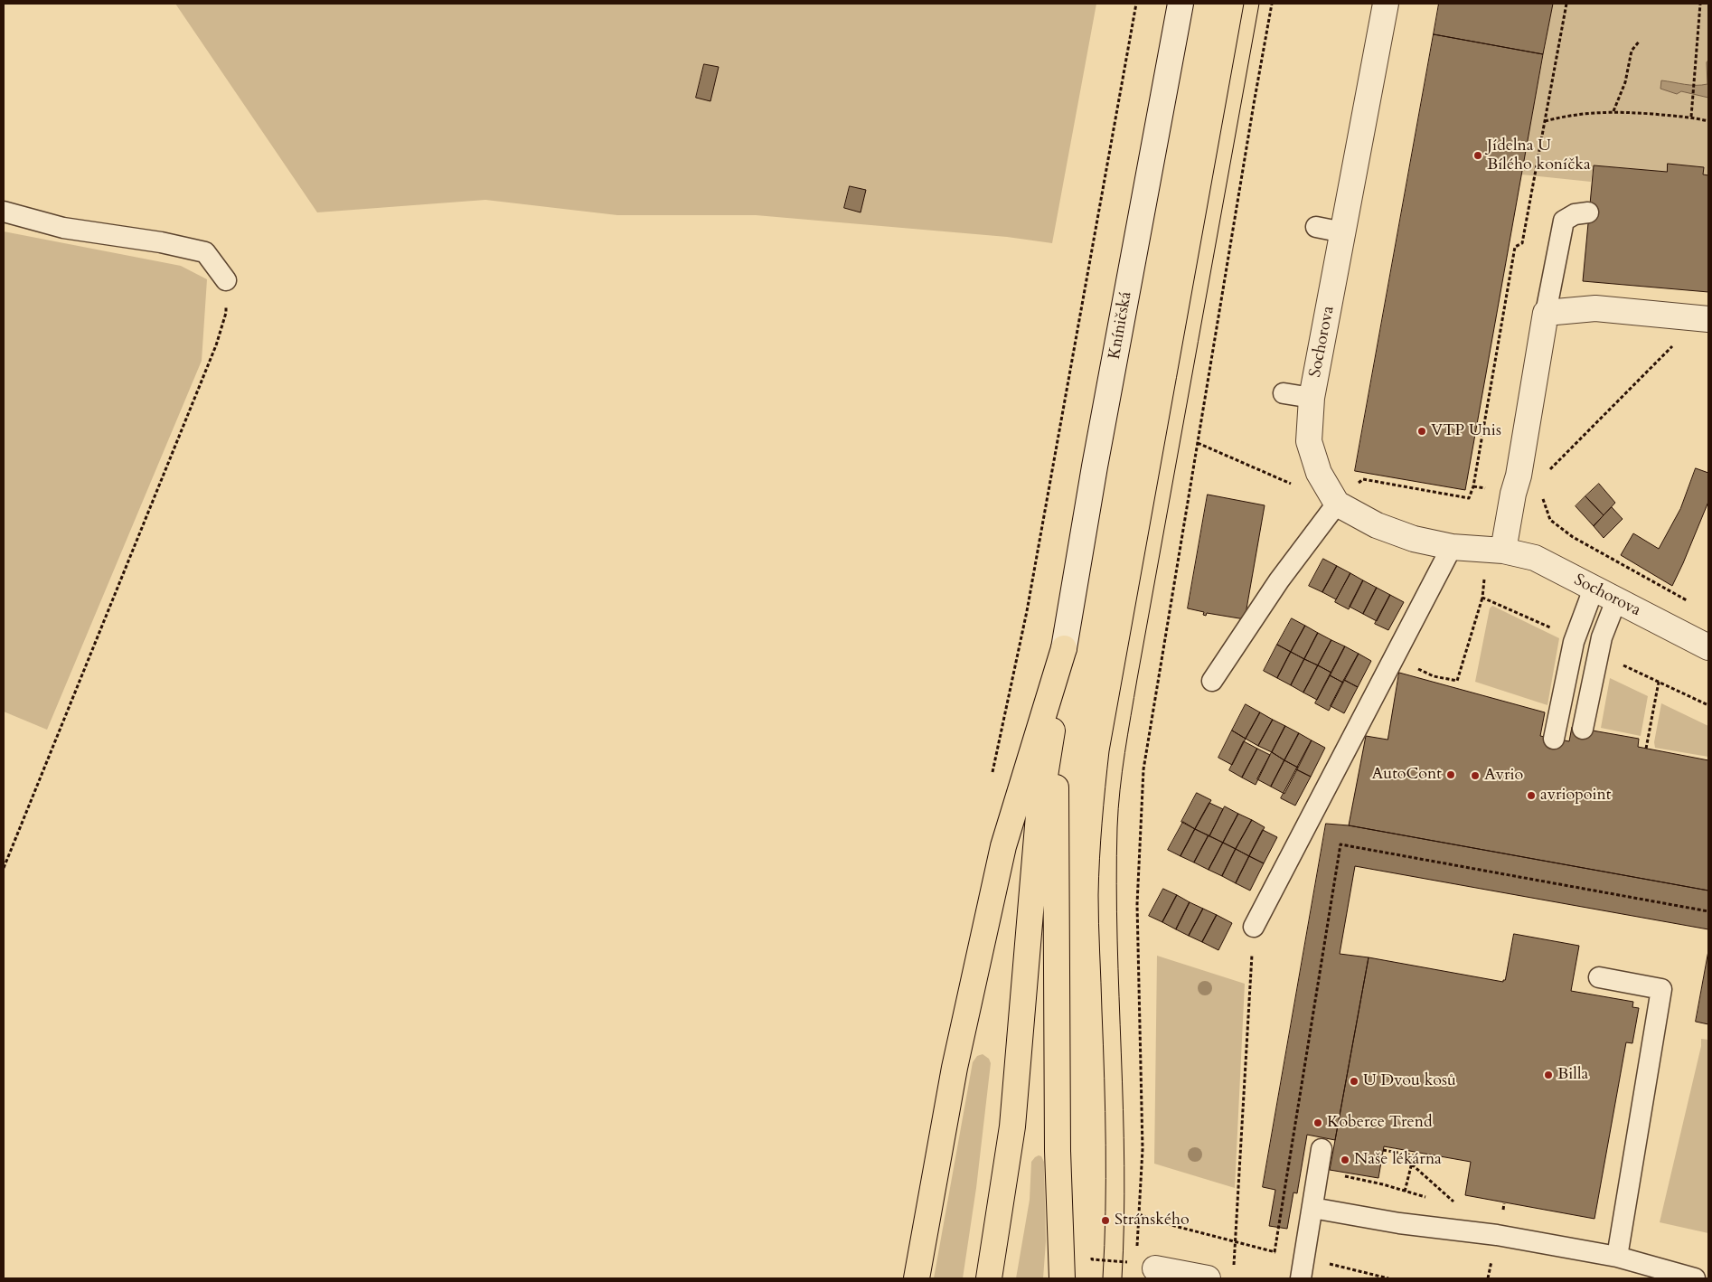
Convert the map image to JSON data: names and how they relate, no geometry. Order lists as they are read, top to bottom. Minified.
{"streets":{"street":["Kníničská","Sochorova"]},"places":["Jídelna U Bílého koníčka","VTP Unis","AutoCont","Avrio","avriopoint","Billa","U Dvou kosů","Koberce Trend","Naše lékárna","Stránského"]}
